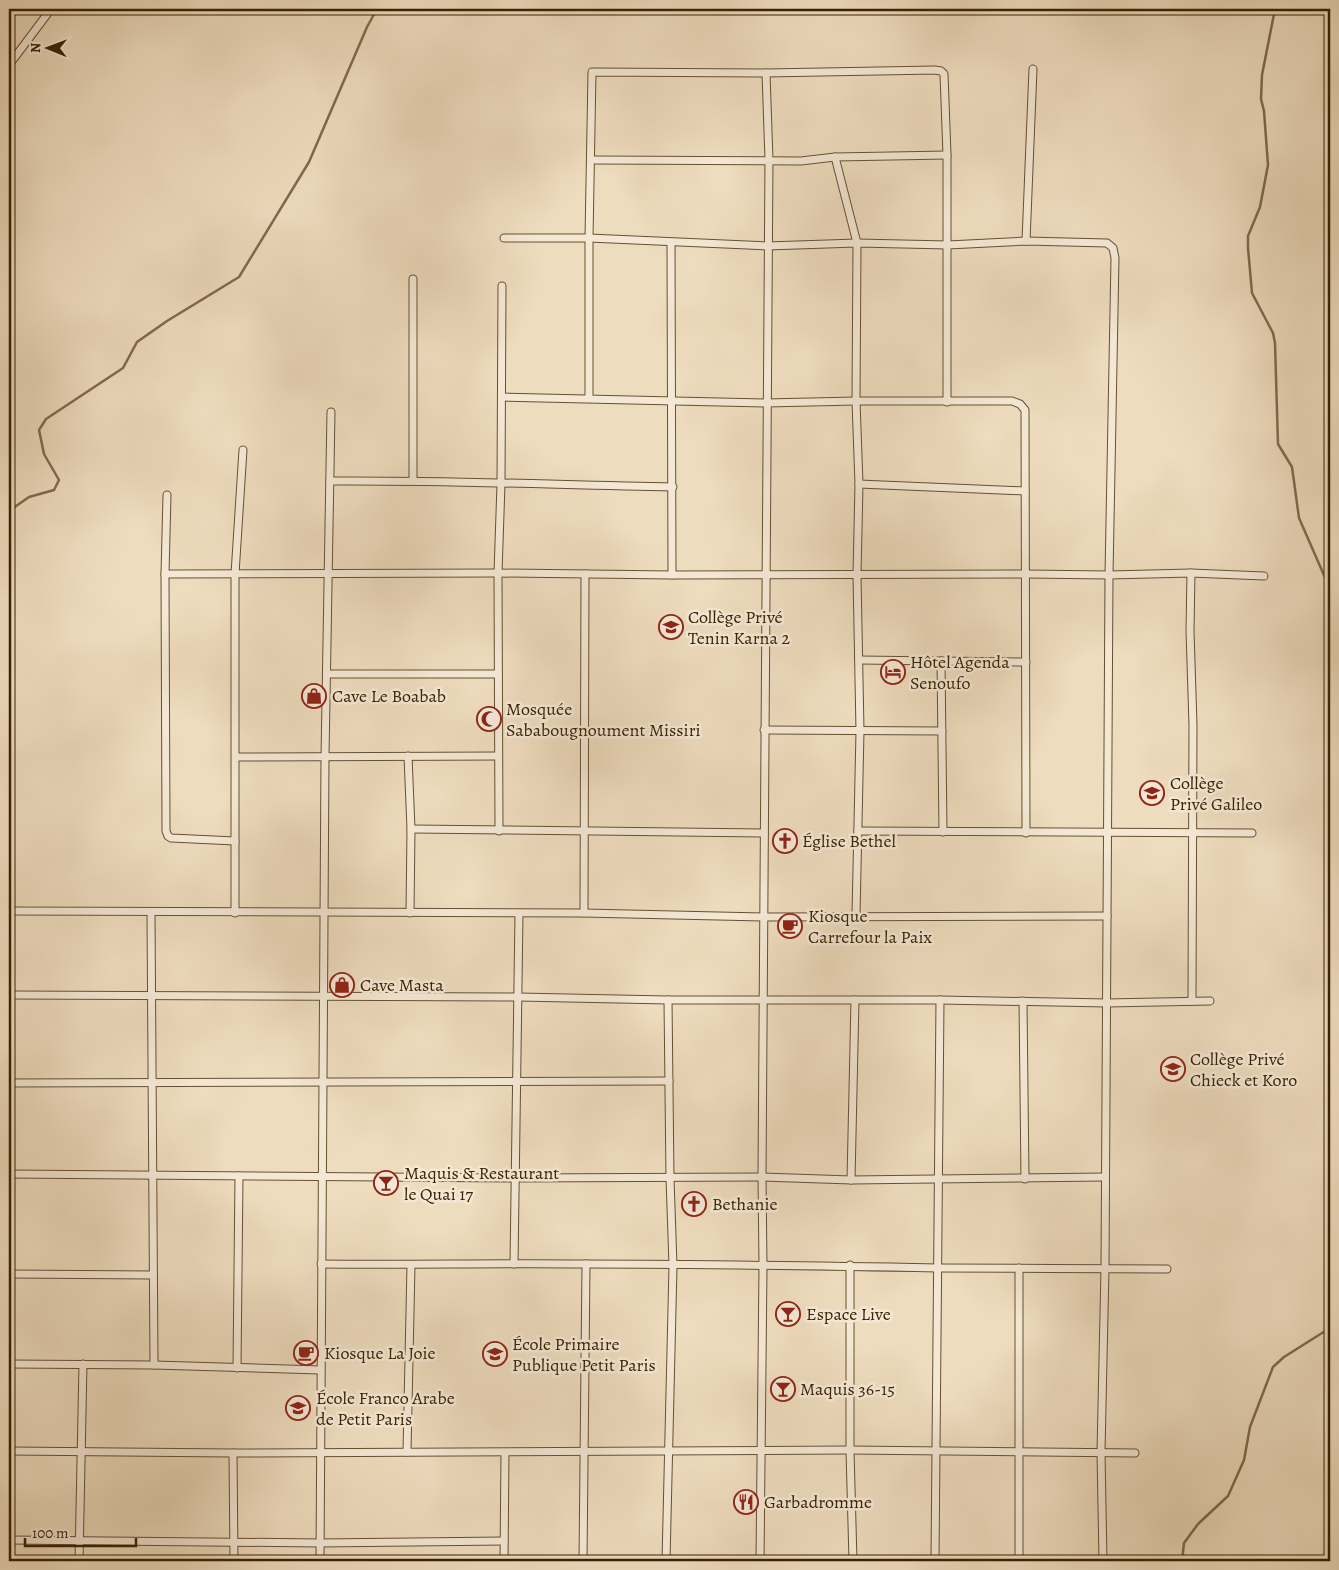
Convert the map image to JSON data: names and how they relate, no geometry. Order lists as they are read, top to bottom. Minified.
{"places":{"school or university":["Collège Privé Tenin Karna 2","Collège Privé Galileo","Collège Privé Chieck et Koro","École Primaire Publique Petit Paris","École Franco Arabe de Petit Paris"],"hotel":["Hôtel Agenda Senoufo"],"shop":["Cave Le Boabab","Cave Masta"],"mosque":["Mosquée Sababougnoument Missiri"],"church":["Église Bethel","Bethanie"],"cafe":["Kiosque Carrefour la Paix","Kiosque La Joie"],"bar":["Maquis & Restaurant le Quai 17","Espace Live","Maquis 36-15"],"restaurant":["Garbadromme"]},"scale_bar":"100 m","north":"left"}
